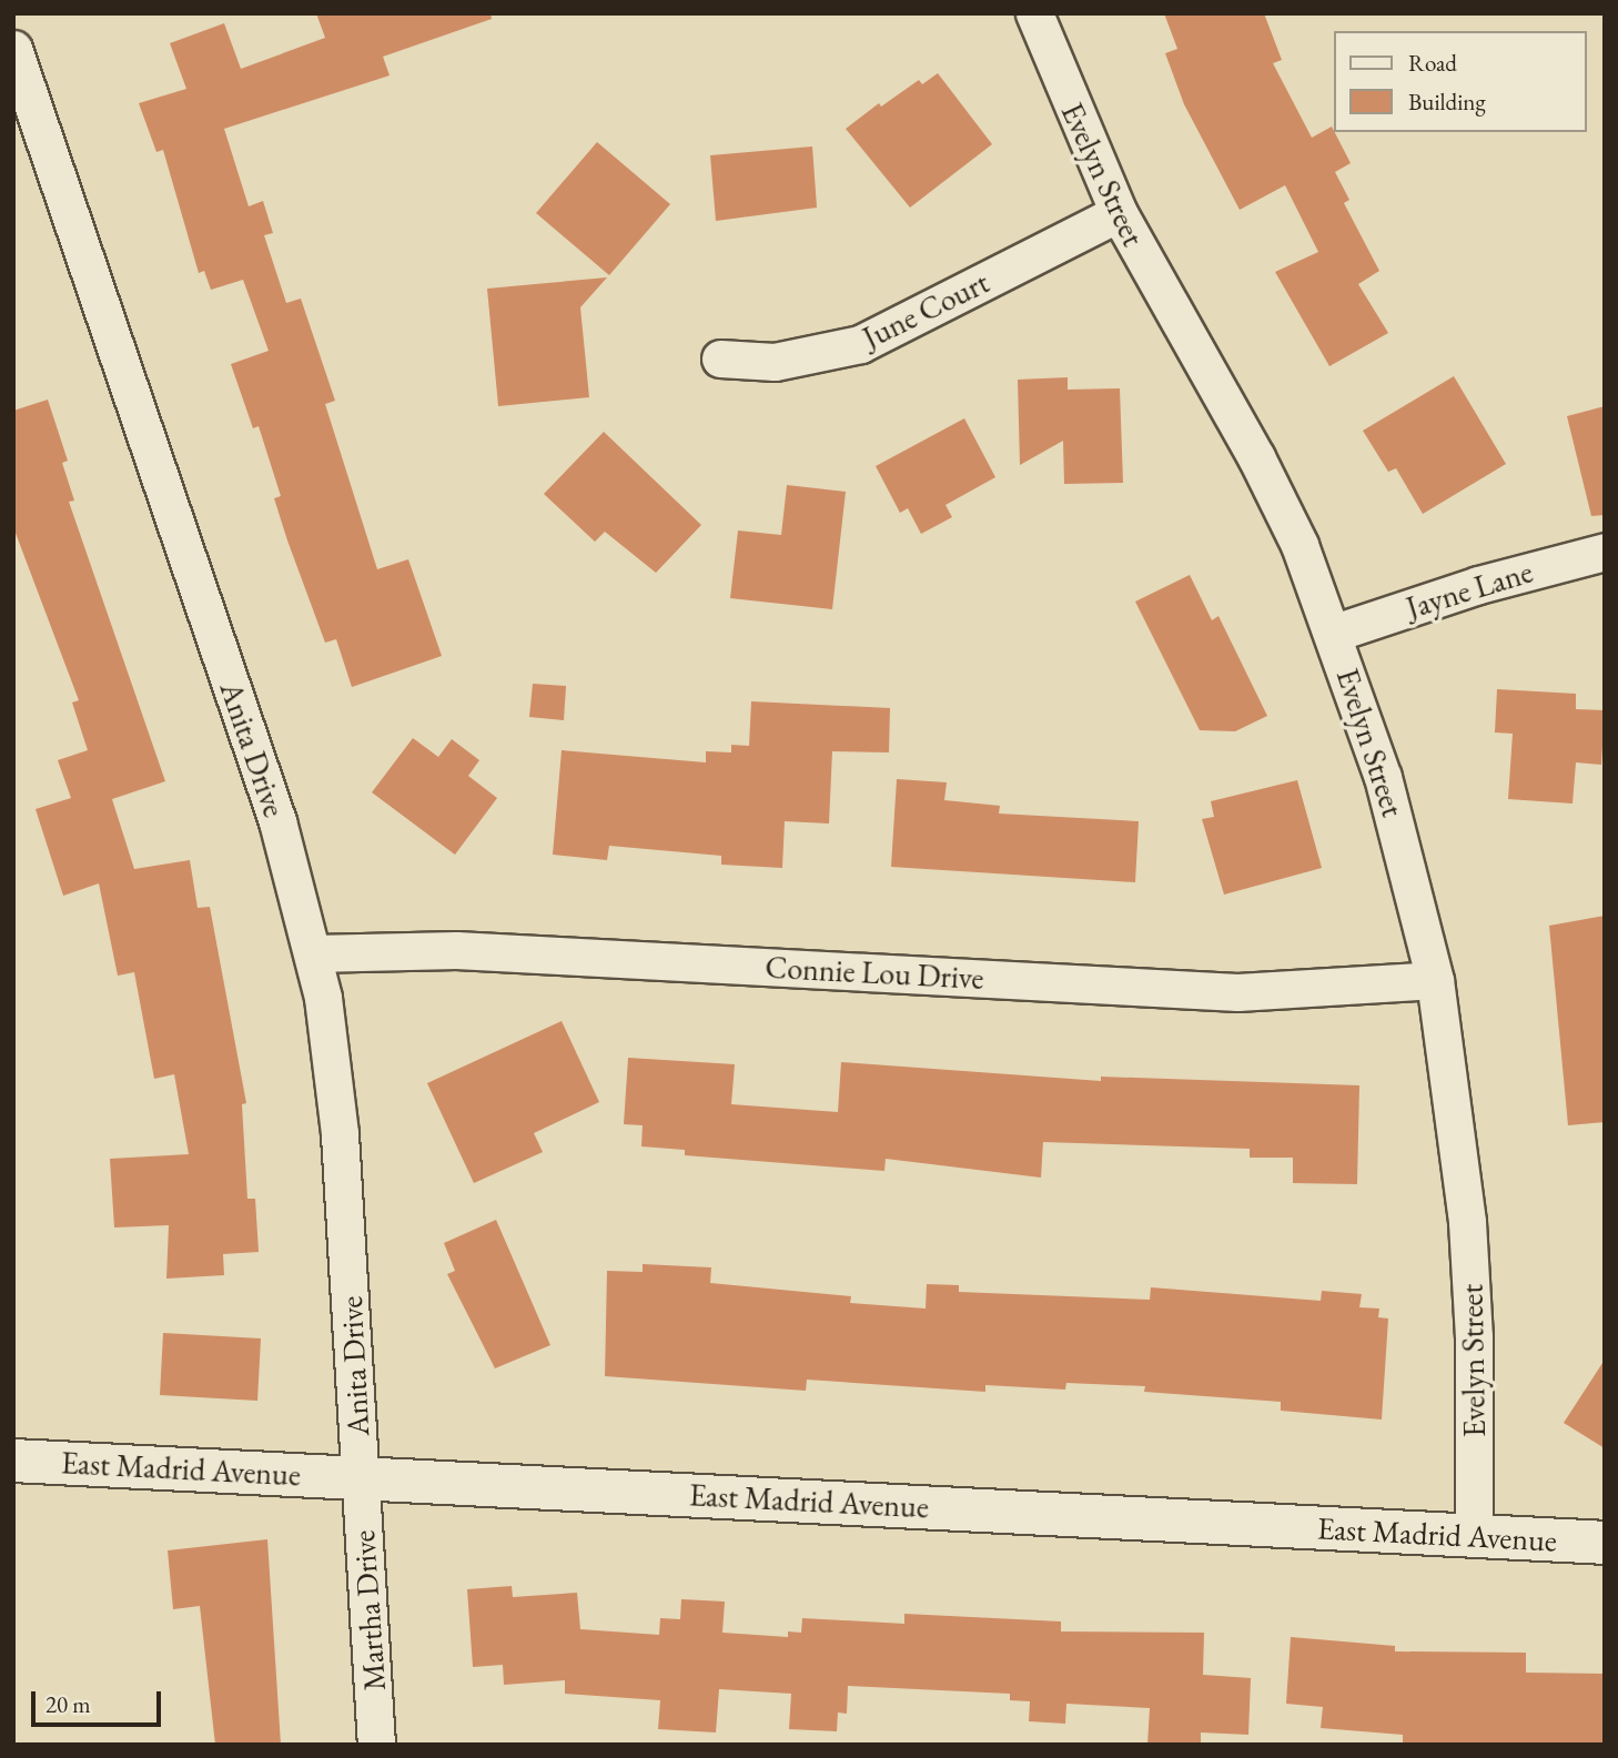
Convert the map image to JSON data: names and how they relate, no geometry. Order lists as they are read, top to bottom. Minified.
{"streets":{"street":["Evelyn Street","June Court","Jayne Lane","Anita Drive","Connie Lou Drive","East Madrid Avenue","Martha Drive"]},"crossings":[["Evelyn Street","June Court"],["Evelyn Street","Jayne Lane"],["Evelyn Street","Connie Lou Drive"],["Evelyn Street","East Madrid Avenue"],["Anita Drive","Connie Lou Drive"],["Anita Drive","East Madrid Avenue"],["Anita Drive","Martha Drive"],["East Madrid Avenue","Martha Drive"]],"legend":["Road","Building"],"scale_bar":"20 m"}
